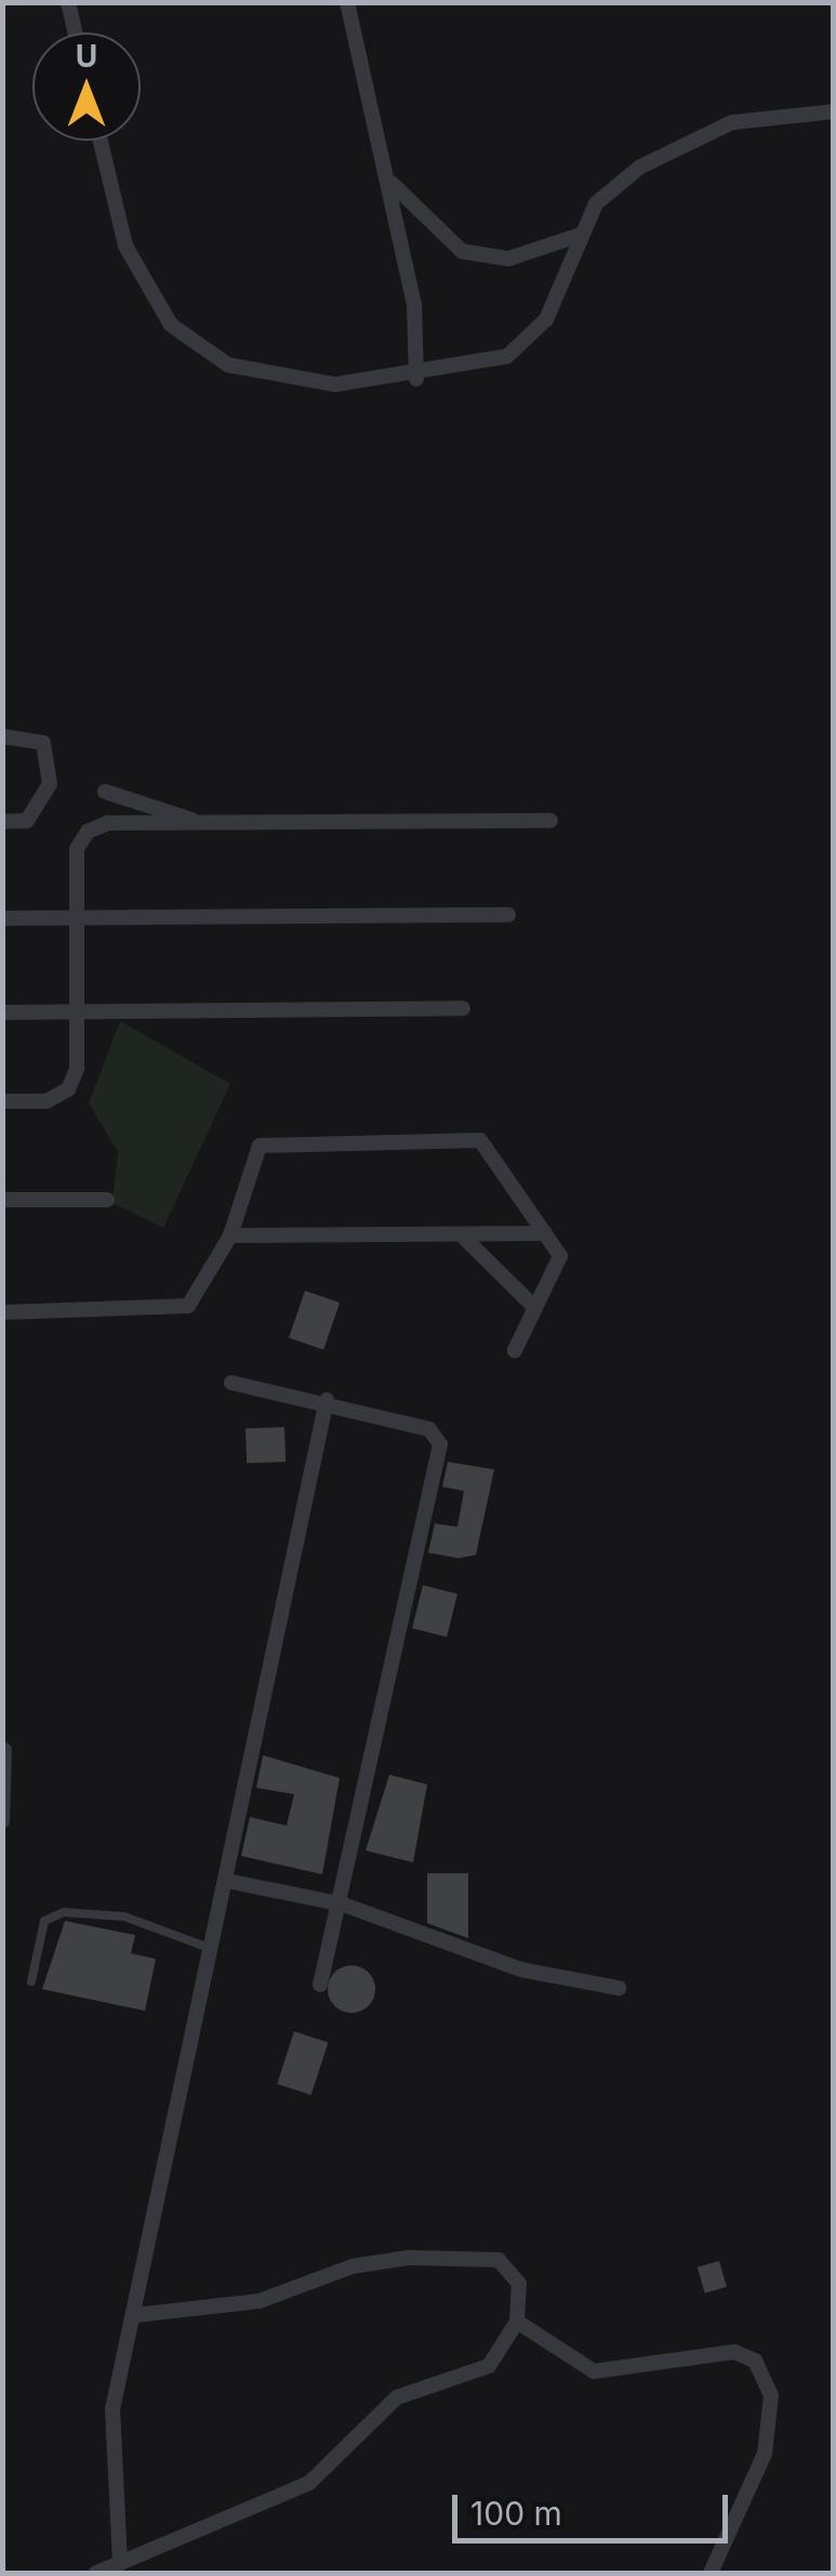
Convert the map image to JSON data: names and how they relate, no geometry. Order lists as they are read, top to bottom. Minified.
{"scale_bar":"100 m","north":"top"}
